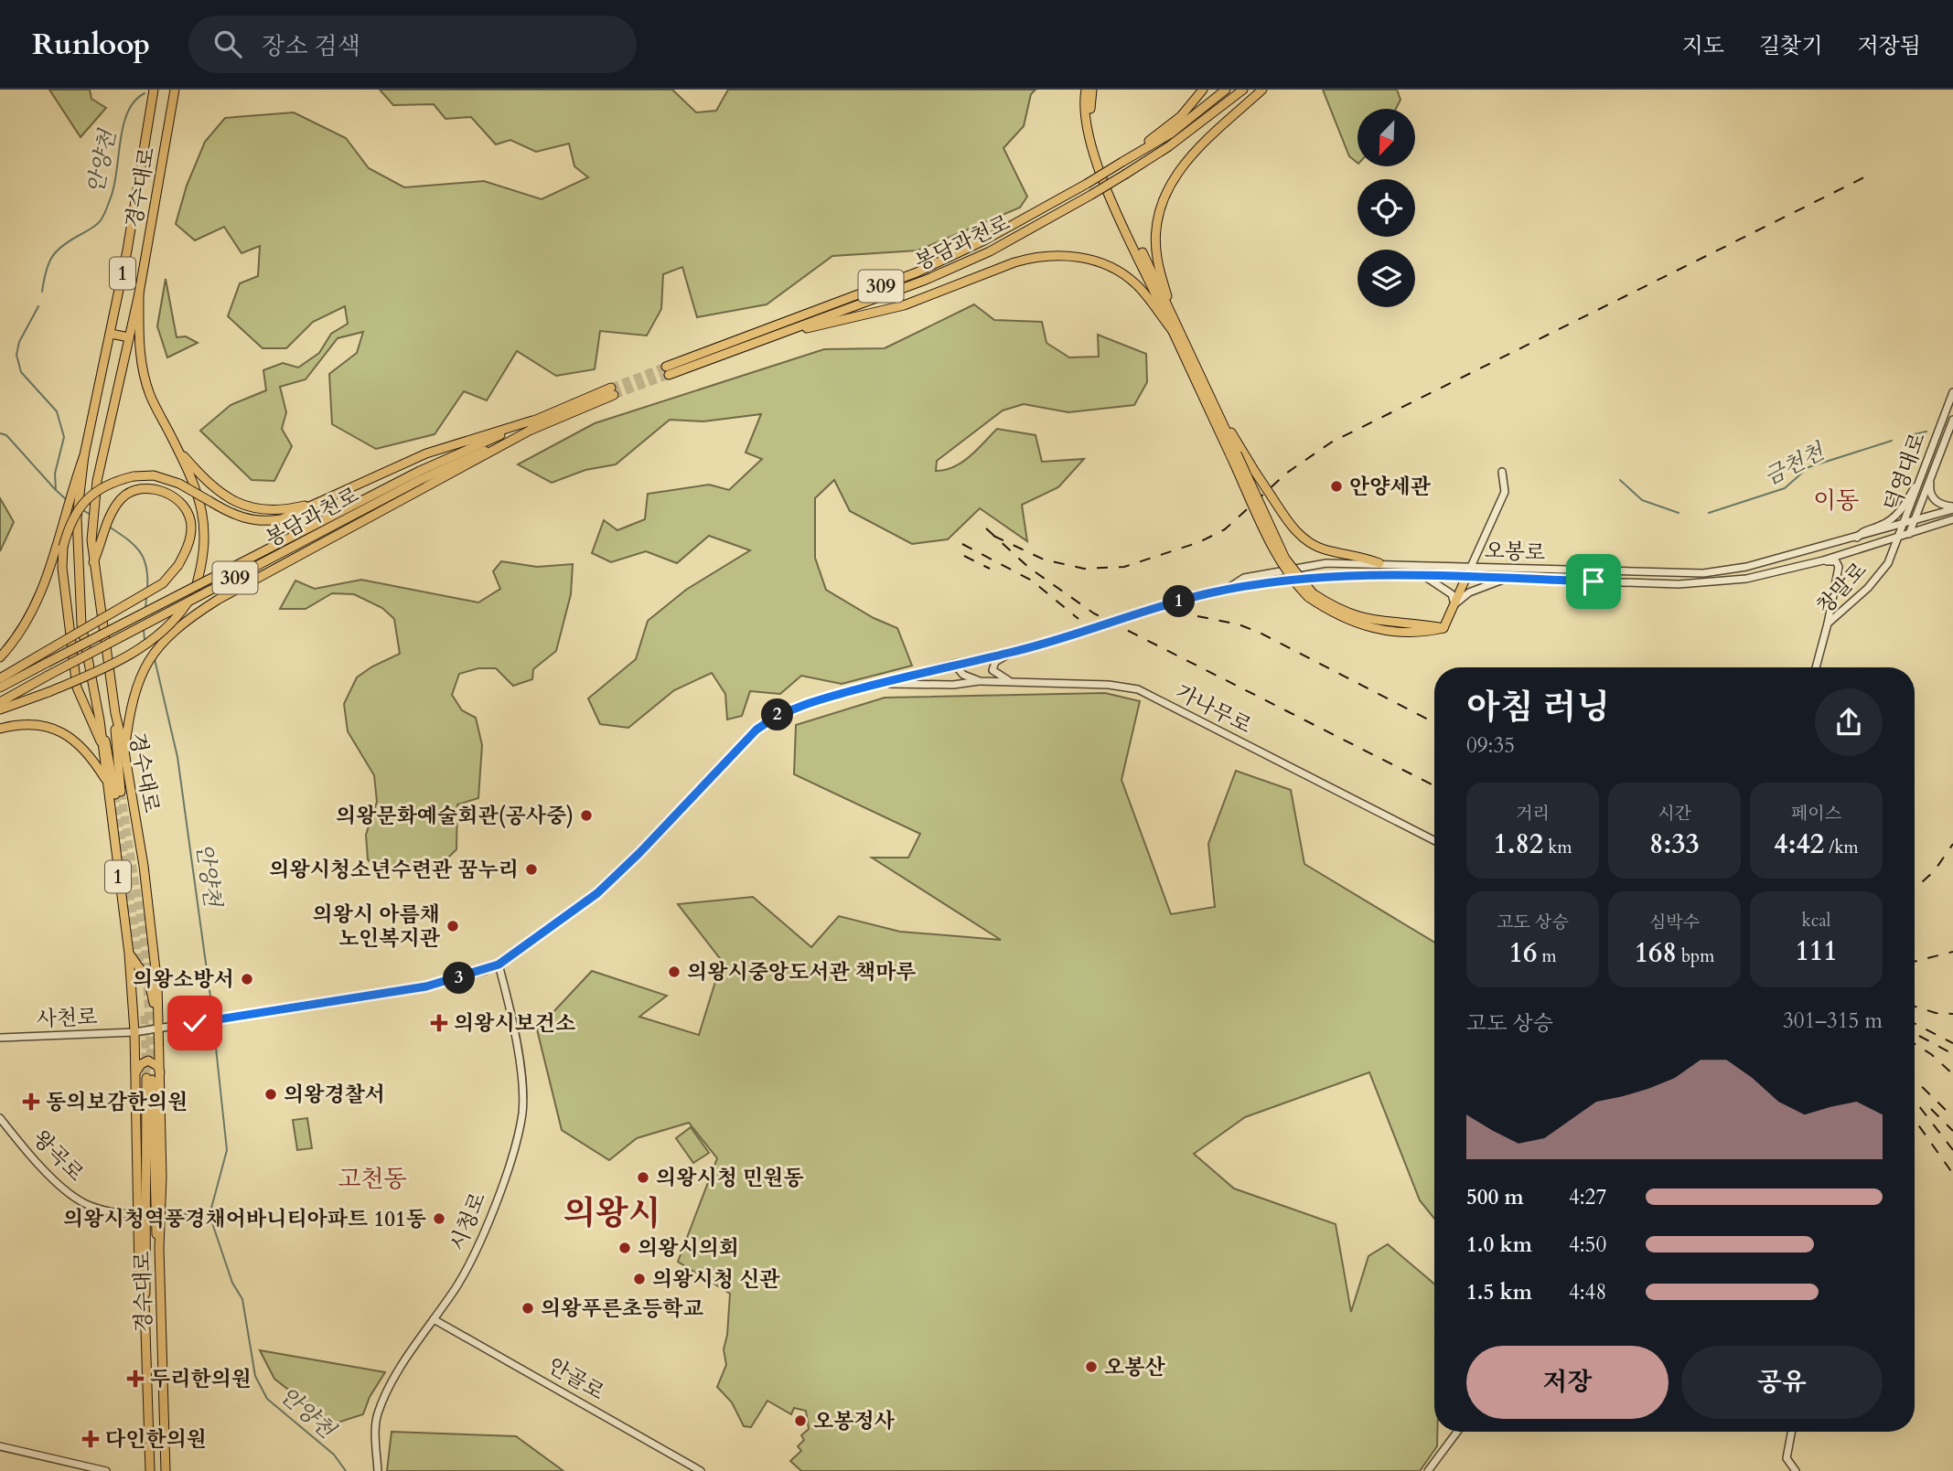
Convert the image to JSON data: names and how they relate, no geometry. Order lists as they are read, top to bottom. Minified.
{"streets":{"main road":["경수대로","봉담과천로","1","309"],"street":["덕영대로","오봉로","창말로","가나무로","사천로","왕곡로","시청로","안골로"]},"crossings":[["경수대로","1"],["경수대로","사천로"],["경수대로","왕곡로"],["덕영대로","오봉로"],["덕영대로","창말로"],["오봉로","창말로"],["시청로","안골로"]],"districts":["이동","고천동","의왕시"],"water":["안양천","금천천"],"places":{"other":["안양세관","의왕문화예술회관(공사중)","의왕시청소년수련관 꿈누리","의왕시 아름채 노인복지관","의왕시중앙도서관 책마루","의왕소방서","의왕경찰서","의왕시청 민원동","의왕시청역풍경채어바니티아파트 101동","의왕시의회","의왕시청 신관","의왕푸른초등학교","오봉산","오봉정사"],"health":["의왕시보건소","동의보감한의원","두리한의원","다인한의원"]},"north":"bottom left","page":{"header":"Runloop","search":"장소 검색","nav":["지도","길찾기","저장됨"],"pins":["1","2","3"],"heading":["아침 러닝","09:35"],"stats":[["거리","1.82 km"],["시간","8:33"],["페이스","4:42 /km"],["고도 상승","16 m"],["심박수","168 bpm"],["kcal","111"]],"chart":["고도 상승","301–315 m"],"list":[{"name":"500 m","note":"4:27"},{"name":"1.0 km","note":"4:50"},{"name":"1.5 km","note":"4:48"}],"buttons":["저장","공유"]}}
